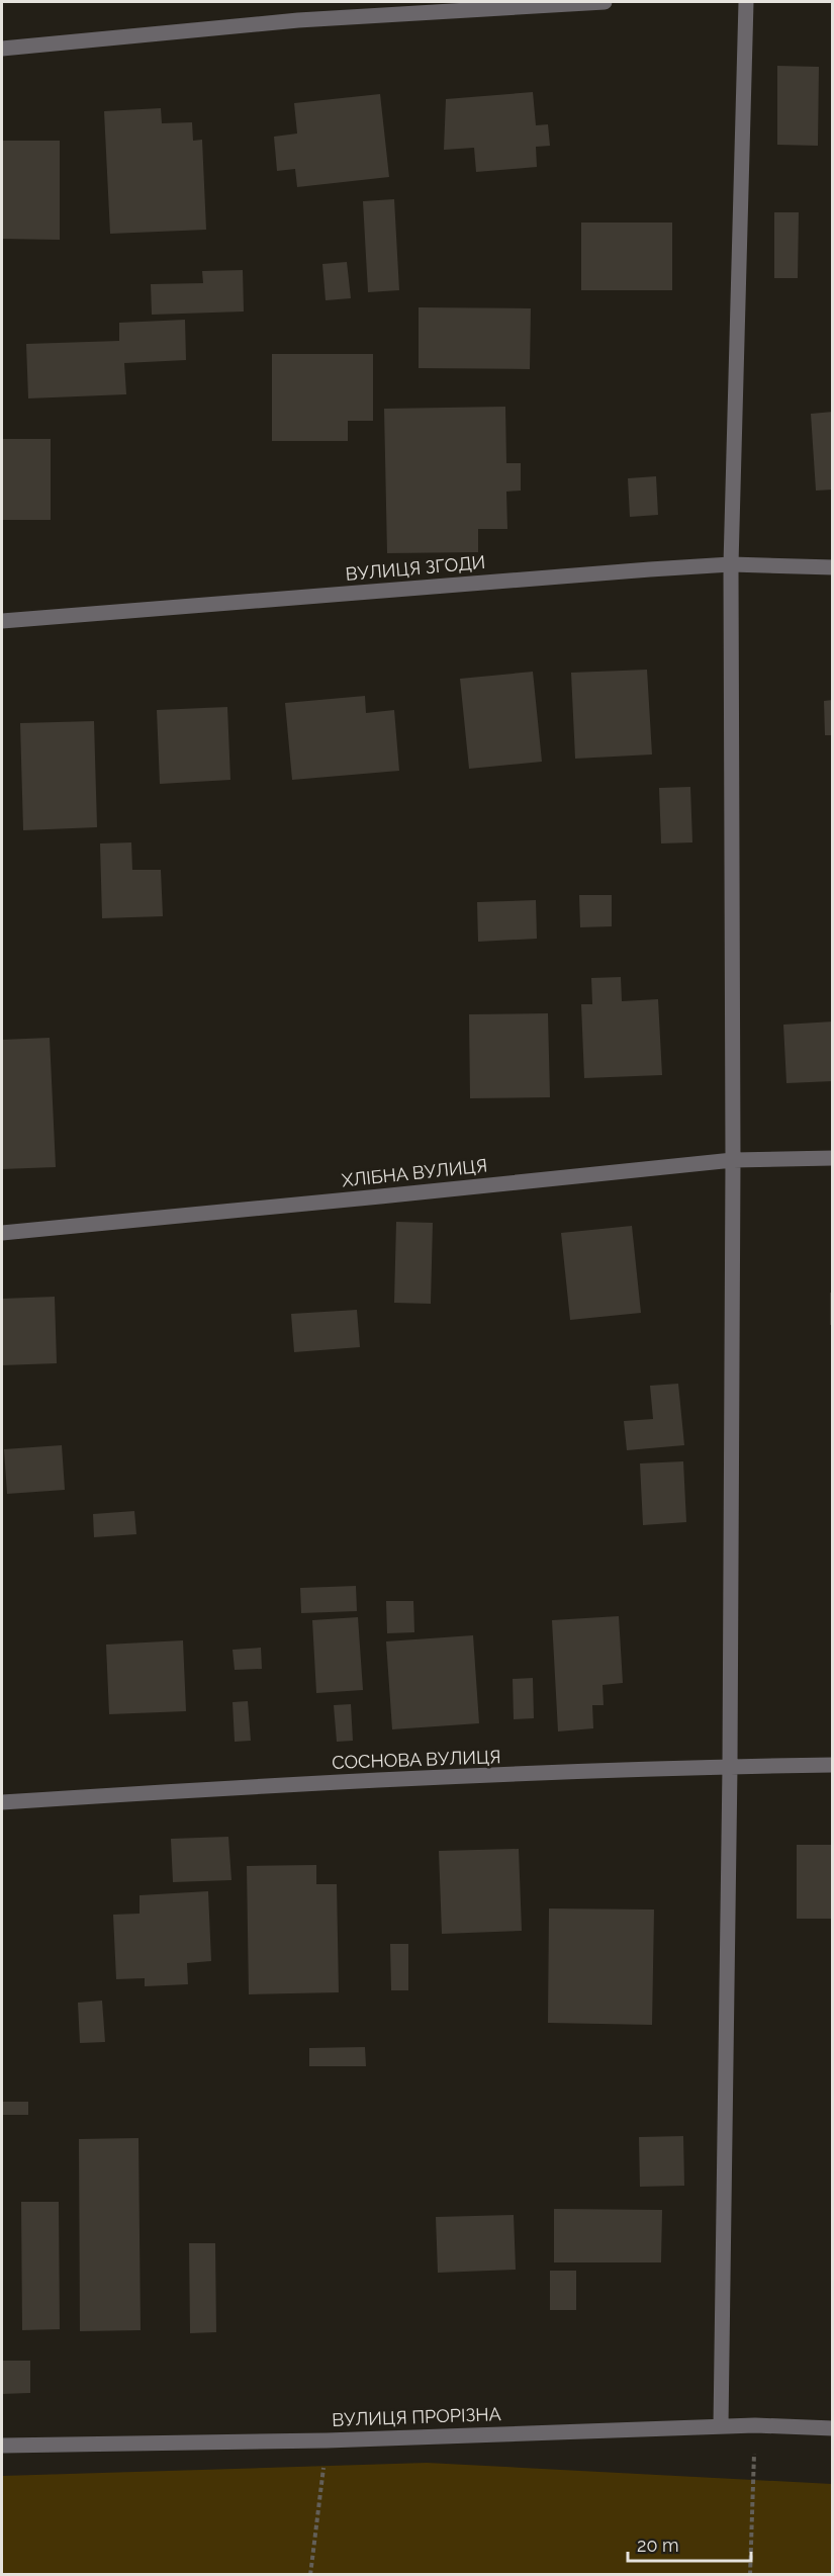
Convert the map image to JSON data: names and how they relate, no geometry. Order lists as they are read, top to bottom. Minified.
{"streets":{"street":["ВУЛИЦЯ ЗГОДИ","ХЛІБНА ВУЛИЦЯ","СОСНОВА ВУЛИЦЯ","ВУЛИЦЯ ПРОРІЗНА"]},"scale_bar":"20 m"}
